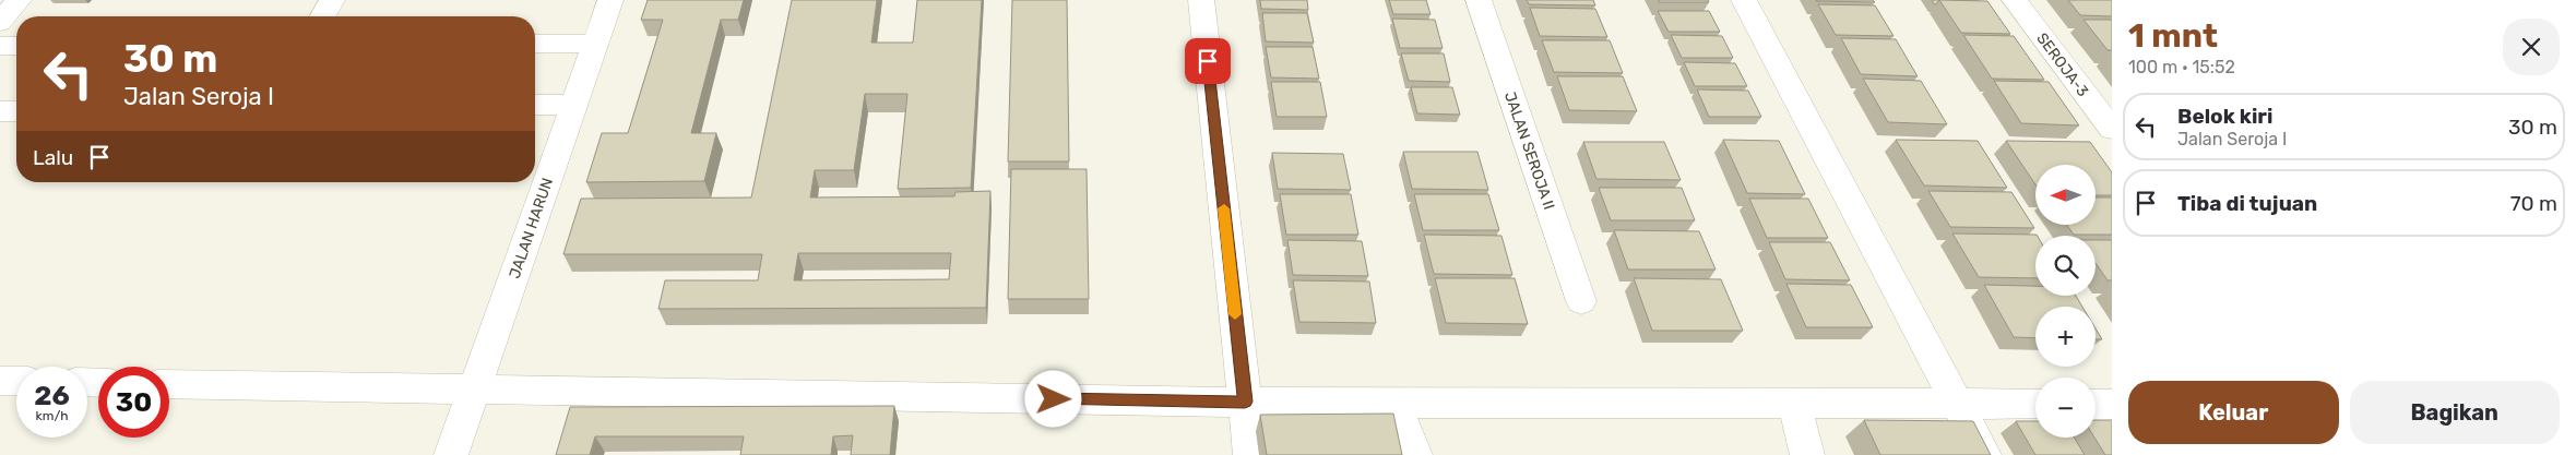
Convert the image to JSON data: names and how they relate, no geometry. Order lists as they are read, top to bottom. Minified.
{"streets":{"street":["SEROJA-3","JALAN SEROJA II","JALAN HARUN"]},"north":"left","page":{"heading":["1 mnt","100 m · 15:52"],"turn":["30 m","Jalan Seroja I"],"list":[{"name":"Belok kiri","note":"Jalan Seroja I","value":"30 m"},{"name":"Tiba di tujuan","value":"70 m"}],"then":"Lalu","map_buttons":["+","−"],"speed":"26 km/h","limit":"30","buttons":["Keluar","Bagikan"]}}
